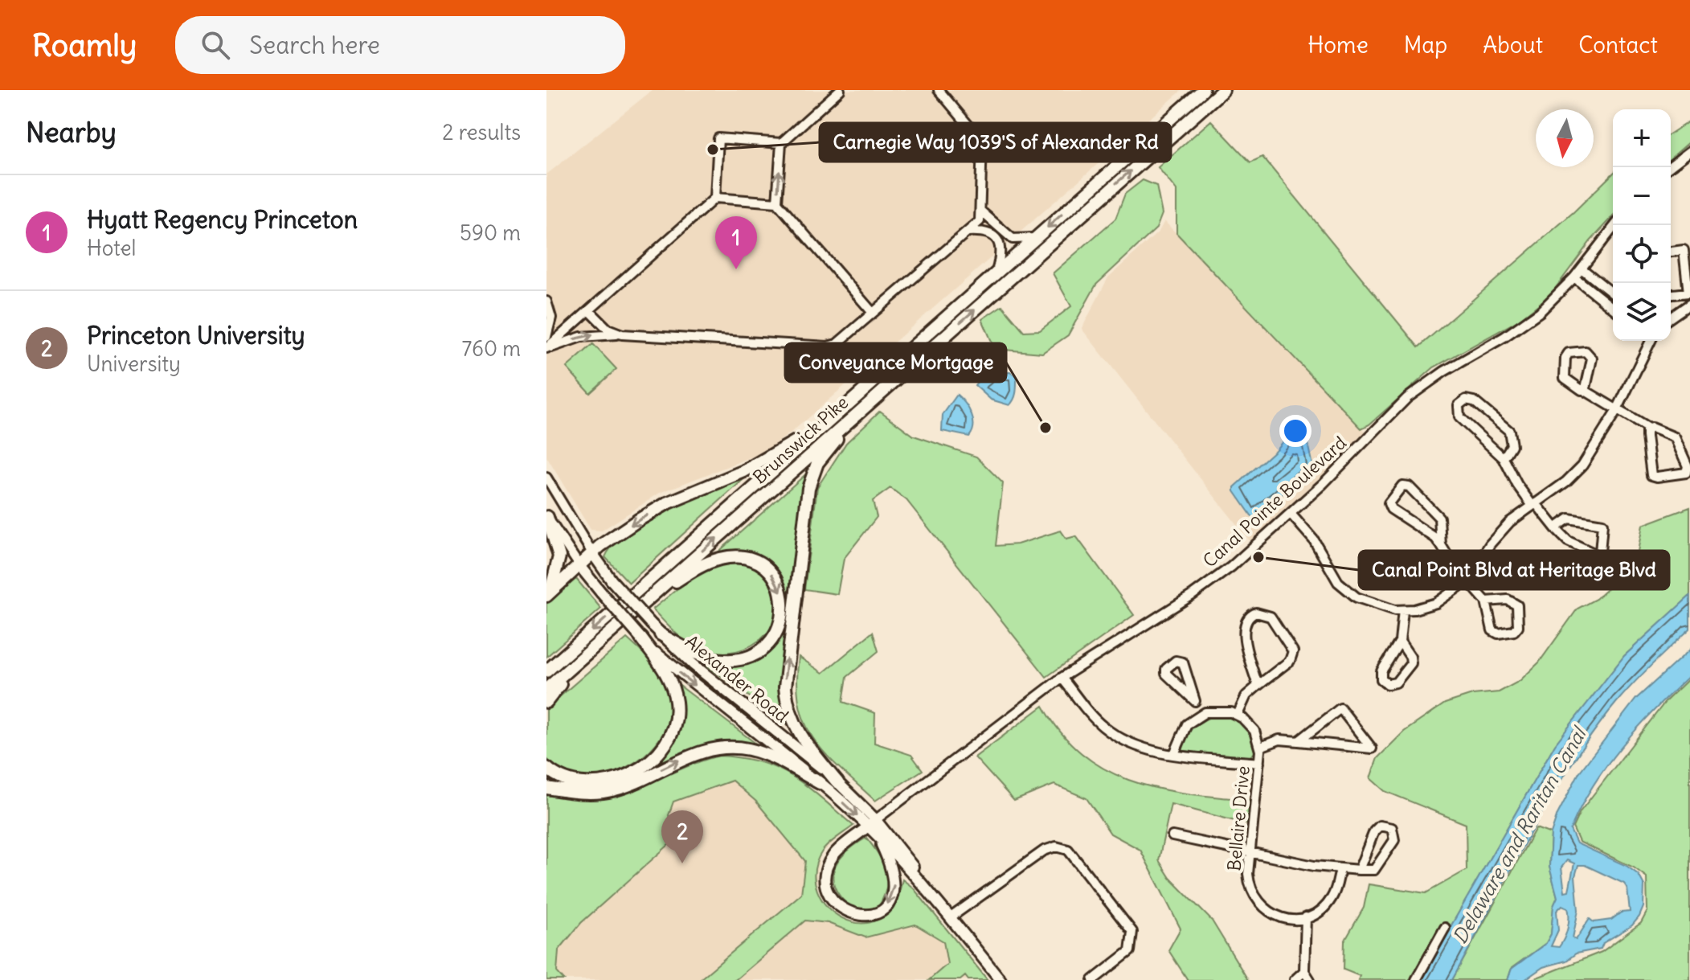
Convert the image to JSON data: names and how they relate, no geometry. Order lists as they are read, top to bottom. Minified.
{"streets":{"highway":["Brunswick Pike"],"main road":["Alexander Road"],"street":["Canal Pointe Boulevard","Bellaire Drive"]},"crossings":[["Canal Pointe Boulevard","Alexander Road"]],"water":["Delaware and Raritan Canal"],"places":["Carnegie Way 1039'S of Alexander Rd","Conveyance Mortgage","Canal Point Blvd at Heritage Blvd"],"north":"bottom","page":{"header":"Roamly","search":"Search here","nav":["Home","Map","About","Contact"],"heading":["Nearby","2 results"],"map_buttons":["+","−"],"list":[{"mark":"1","name":"Hyatt Regency Princeton","note":"Hotel","value":"590 m"},{"mark":"2","name":"Princeton University","note":"University","value":"760 m"}],"pins":["1","2"]}}
